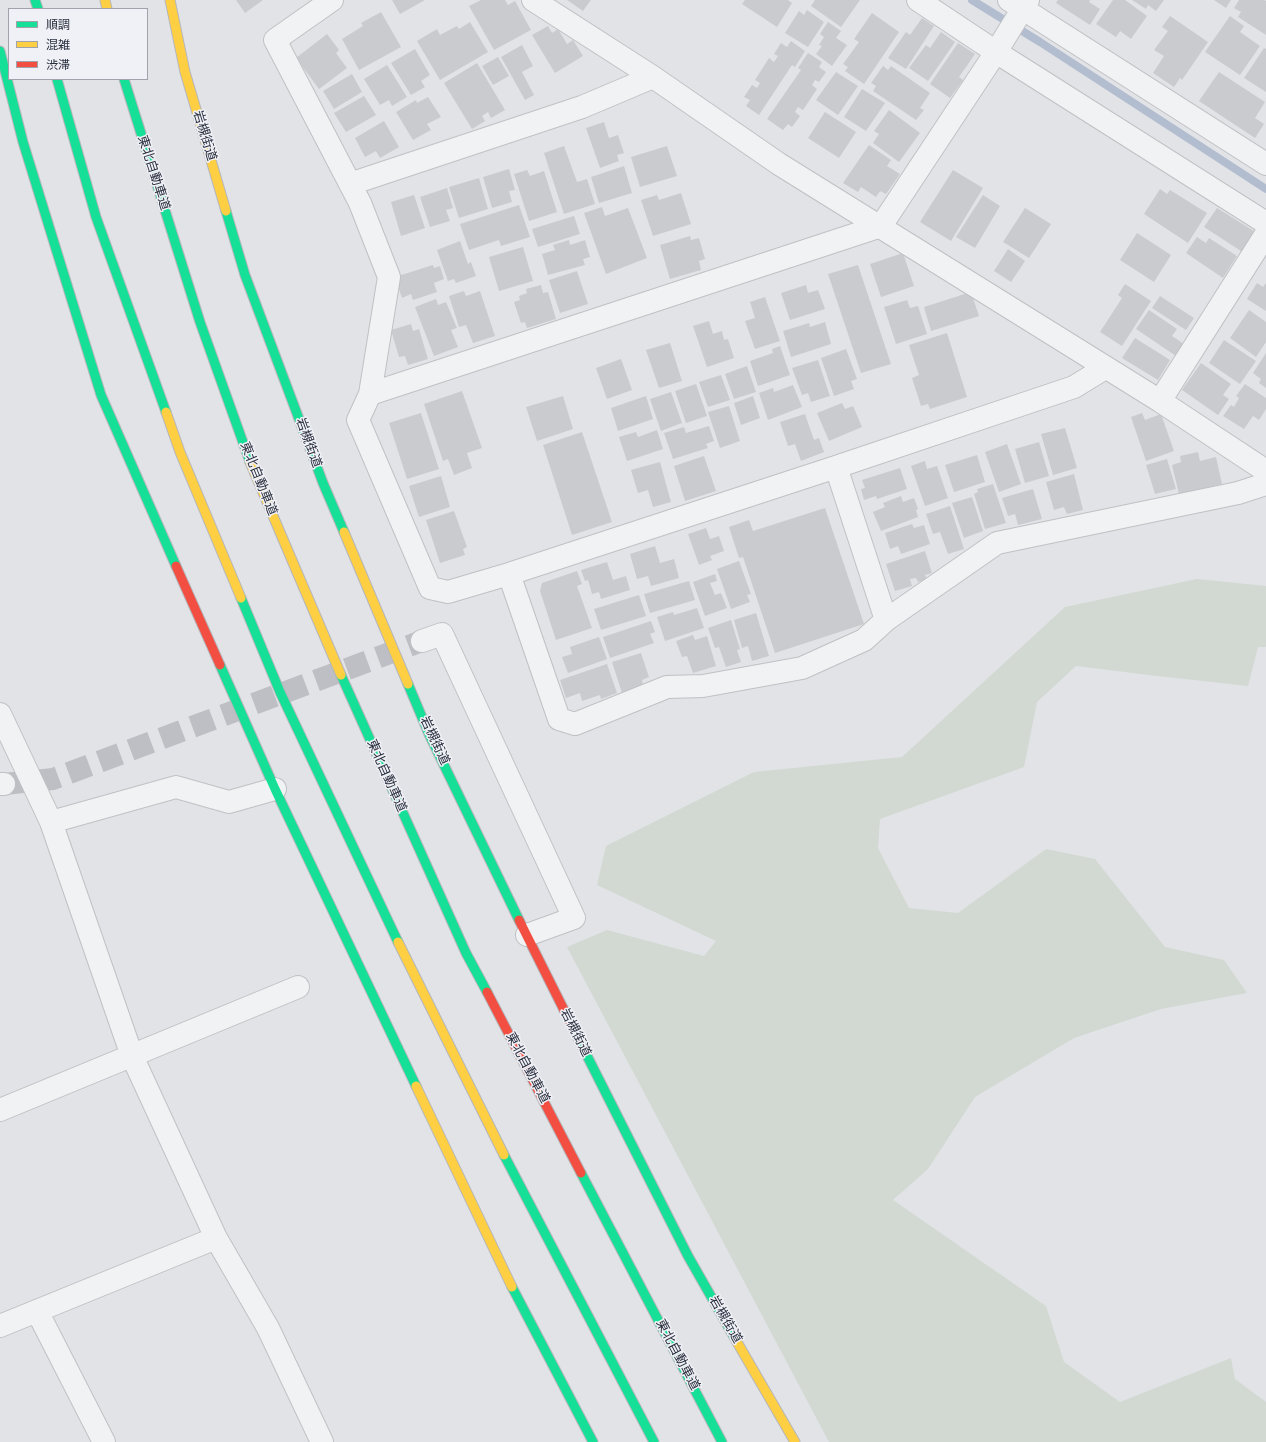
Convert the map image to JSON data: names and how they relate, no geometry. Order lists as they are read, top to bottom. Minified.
{"streets":{"highway":["岩槻街道","東北自動車道"]},"legend":["順調","混雑","渋滞"]}
